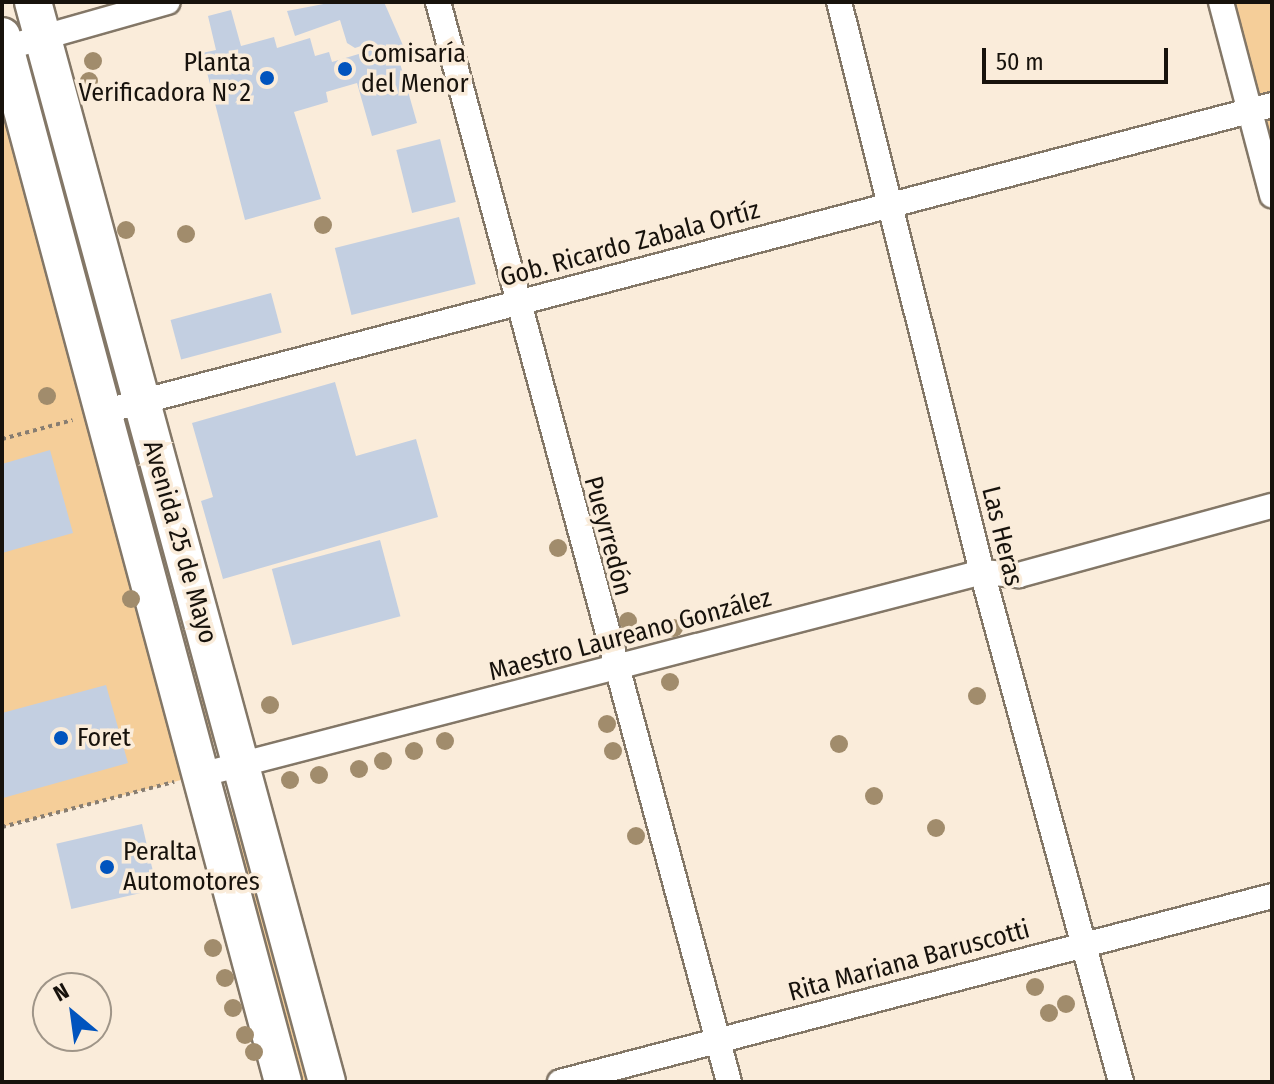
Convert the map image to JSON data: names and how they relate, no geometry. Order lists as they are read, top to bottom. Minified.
{"streets":{"main road":["Avenida 25 de Mayo"],"street":["Gob. Ricardo Zabala Ortíz","Pueyrredón","Las Heras","Maestro Laureano González","Rita Mariana Baruscotti"]},"crossings":[["Gob. Ricardo Zabala Ortíz","Pueyrredón"],["Gob. Ricardo Zabala Ortíz","Las Heras"],["Gob. Ricardo Zabala Ortíz","Avenida 25 de Mayo"],["Pueyrredón","Maestro Laureano González"],["Pueyrredón","Rita Mariana Baruscotti"],["Las Heras","Maestro Laureano González"],["Las Heras","Rita Mariana Baruscotti"],["Avenida 25 de Mayo","Maestro Laureano González"]],"places":["Comisaría del Menor","Planta Verificadora N°2","Foret","Peralta Automotores"],"scale_bar":"50 m","north":"top left"}
